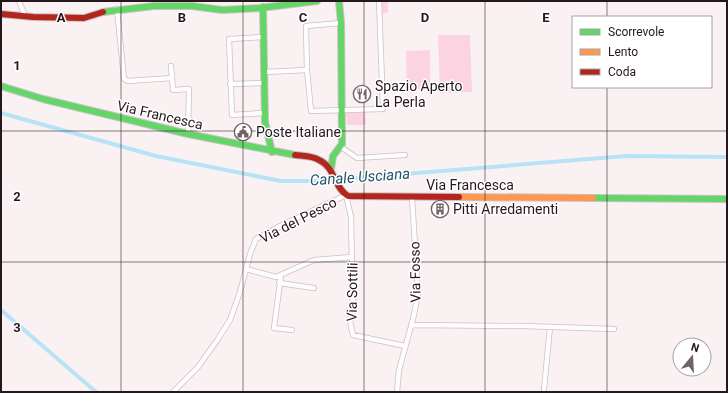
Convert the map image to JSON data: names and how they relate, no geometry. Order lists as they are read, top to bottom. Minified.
{"streets":{"main road":["Via Francesca"],"street":["Via del Pesco","Via Fosso","Via Sottili"]},"crossings":[["Via Francesca","Via del Pesco"],["Via Francesca","Via Fosso"],["Via Francesca","Via Sottili"],["Via del Pesco","Via Sottili"],["Via Fosso","Via Sottili"]],"water":["Canale Usciana"],"places":{"restaurant":["Spazio Aperto La Perla"],"public building":["Poste Italiane"],"building":["Pitti Arredamenti"]},"legend":["Scorrevole","Lento","Coda"],"north":"top","grid":{"columns":["A","B","C","D","E"],"rows":["1","2","3"]}}
